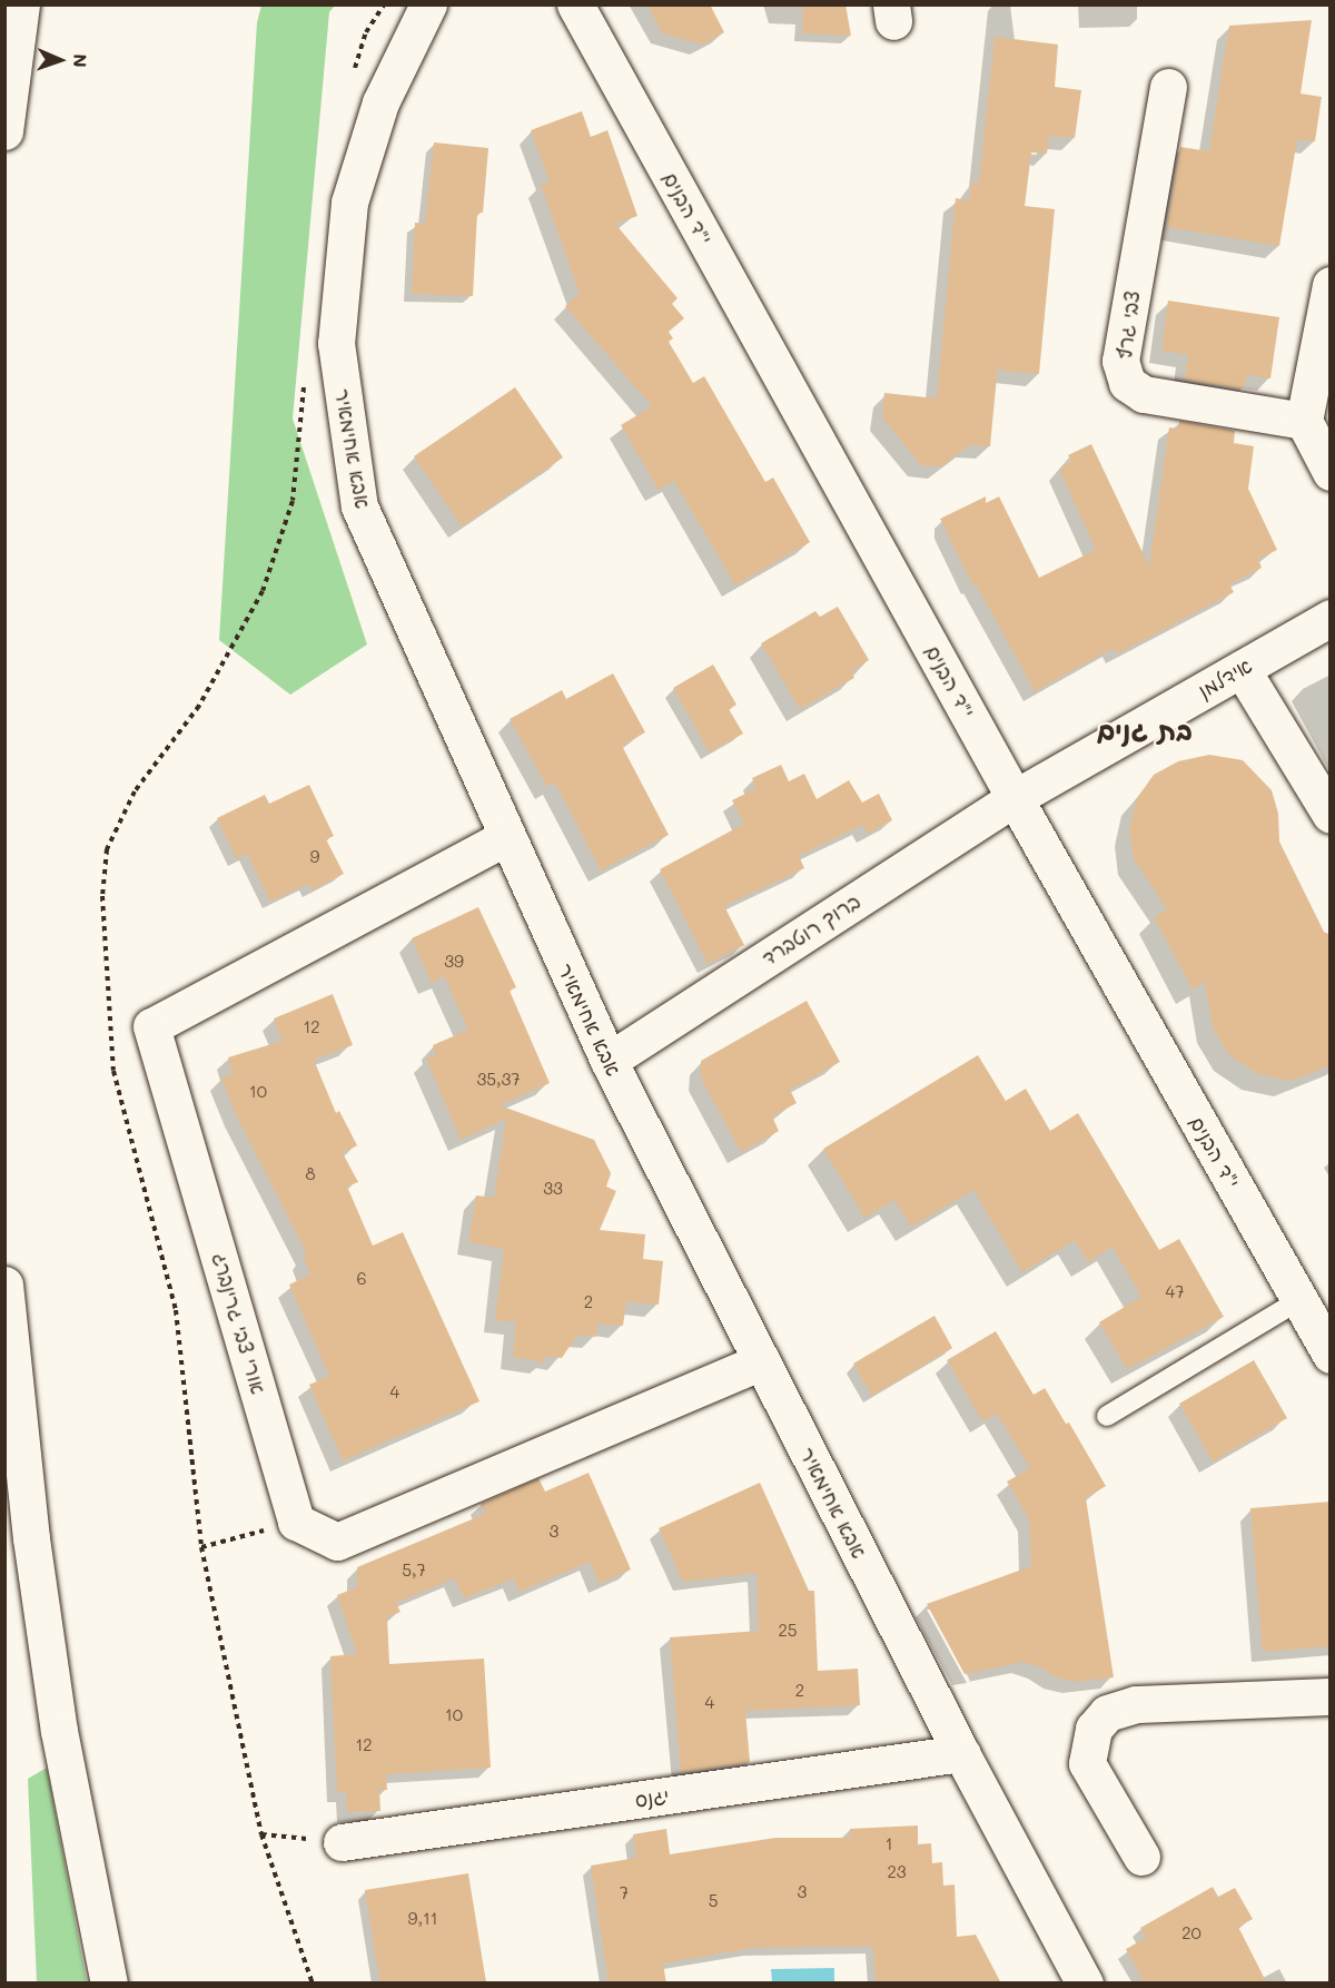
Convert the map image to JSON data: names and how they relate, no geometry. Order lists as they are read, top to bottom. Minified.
{"streets":{"main road":["י\"ד הבנים","צבי גרף","אבא אחימאיר","אידלמן","ברוך רוטברד","אורי צבי גרינברג","יגנס"]},"crossings":[["י\"ד הבנים","אידלמן"],["י\"ד הבנים","ברוך רוטברד"],["אבא אחימאיר","ברוך רוטברד"],["אבא אחימאיר","אורי צבי גרינברג"],["אבא אחימאיר","יגנס"],["אידלמן","ברוך רוטברד"]],"districts":["בת גנים"],"house_numbers":["9","39","12","35,37","10","8","33","6","47","2","4","3","5,7","25","2","4","10","12","1","23","3","7","5","9,11","20"],"north":"right"}
